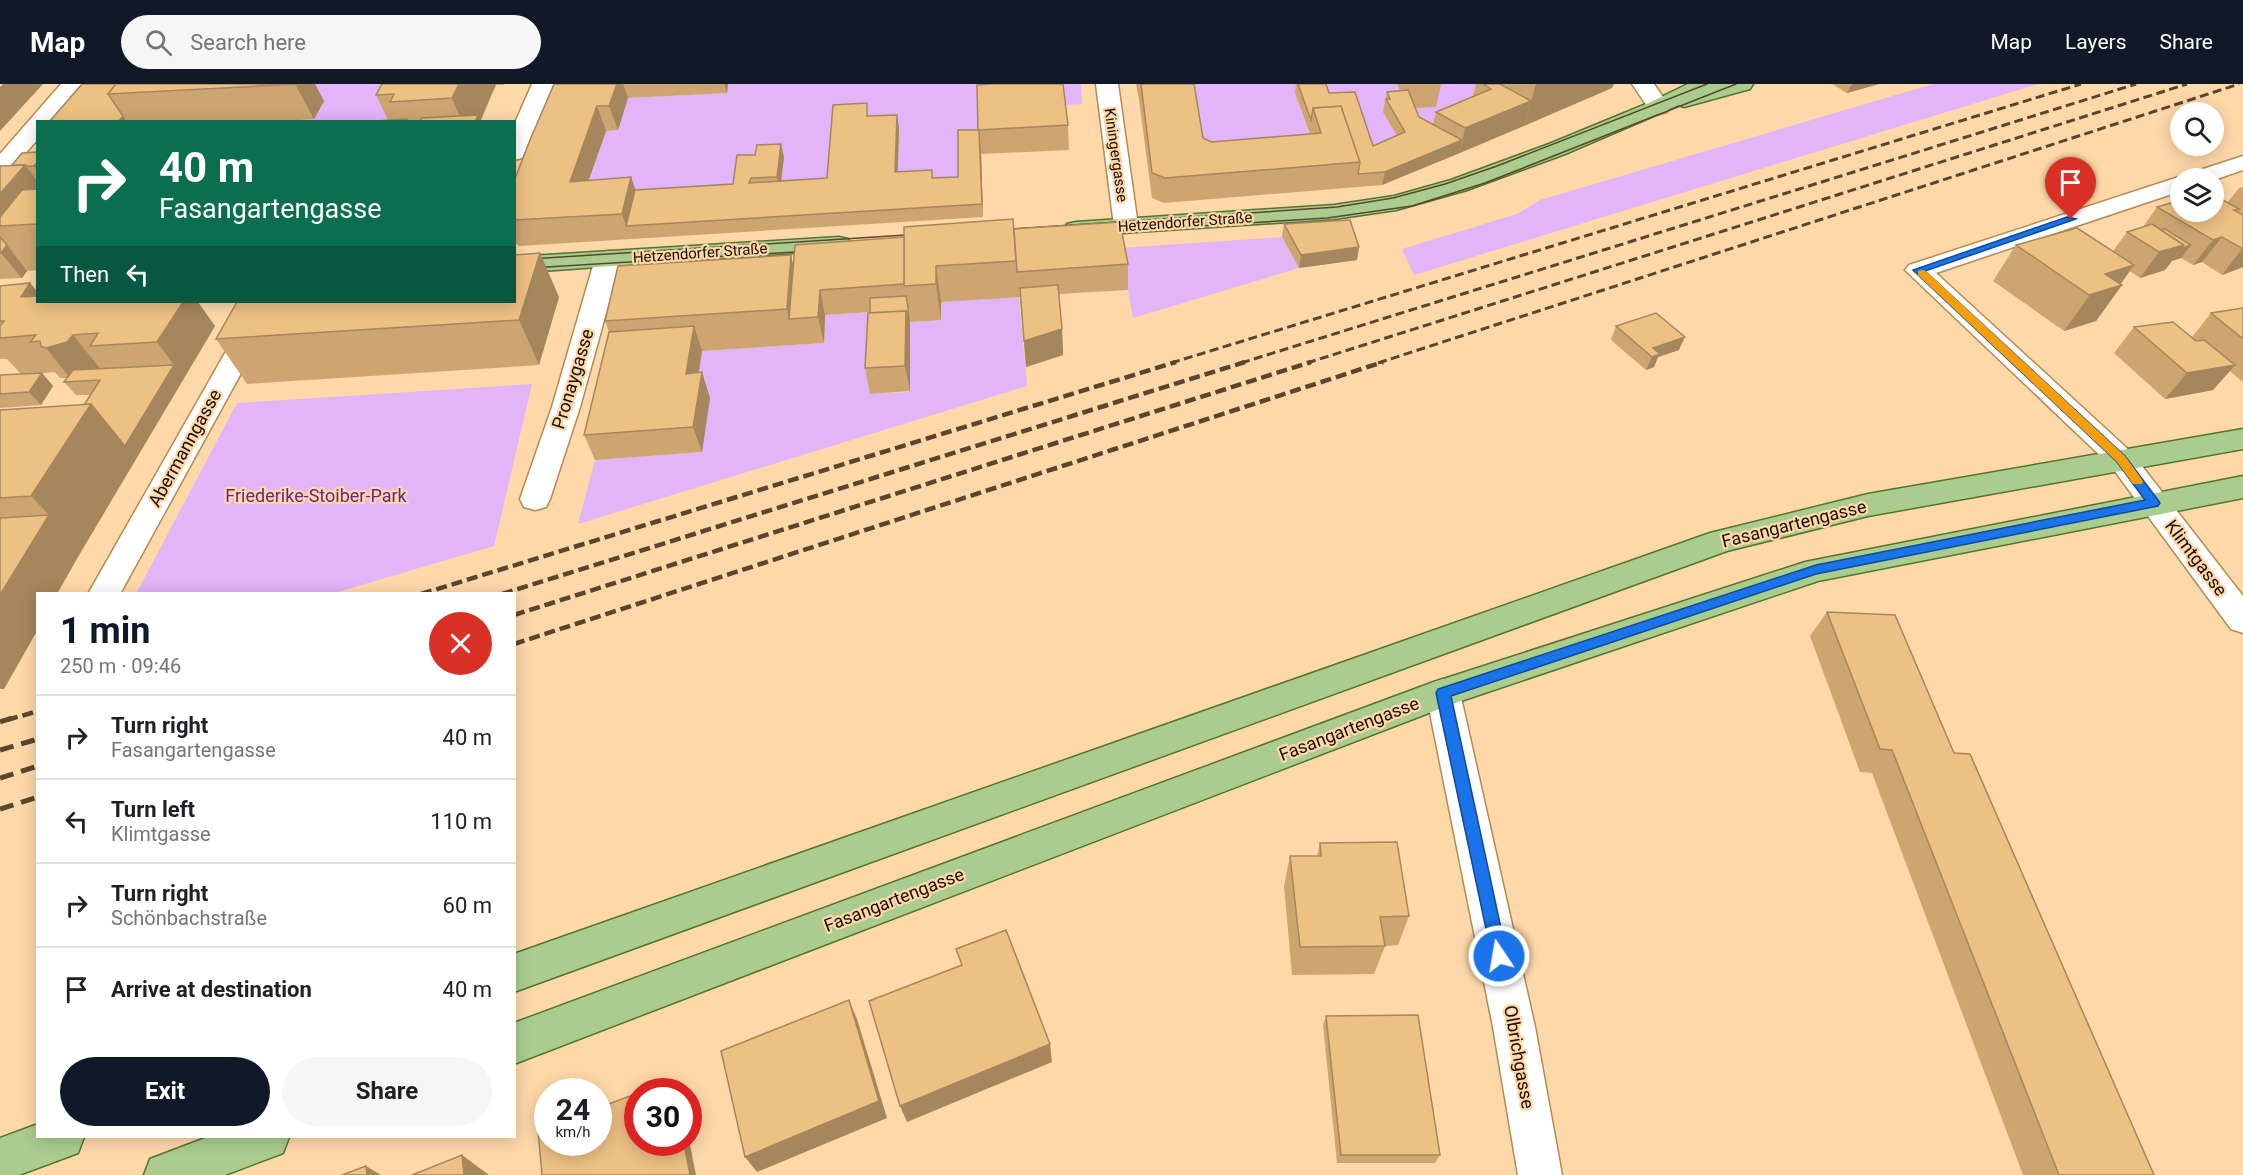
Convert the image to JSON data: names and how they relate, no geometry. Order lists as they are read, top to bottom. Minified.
{"streets":{"main road":["Hetzendorfer Straße","Fasangartengasse"],"street":["Kiningergasse","Pronaygasse","Abermanngasse","Klimtgasse","Olbrichgasse"]},"crossings":[["Kiningergasse","Hetzendorfer Straße"],["Hetzendorfer Straße","Pronaygasse"],["Fasangartengasse","Klimtgasse"],["Fasangartengasse","Olbrichgasse"]],"parks":["Friederike-Stoiber-Park"],"page":{"header":"Map","search":"Search here","nav":["Map","Layers","Share"],"turn":["40 m","Fasangartengasse"],"then":"Then","heading":["1 min","250 m · 09:46"],"list":[{"name":"Turn right","note":"Fasangartengasse","value":"40 m"},{"name":"Turn left","note":"Klimtgasse","value":"110 m"},{"name":"Turn right","note":"Schönbachstraße","value":"60 m"},{"name":"Arrive at destination","value":"40 m"}],"buttons":["Exit","Share"],"speed":"24 km/h","limit":"30"}}
